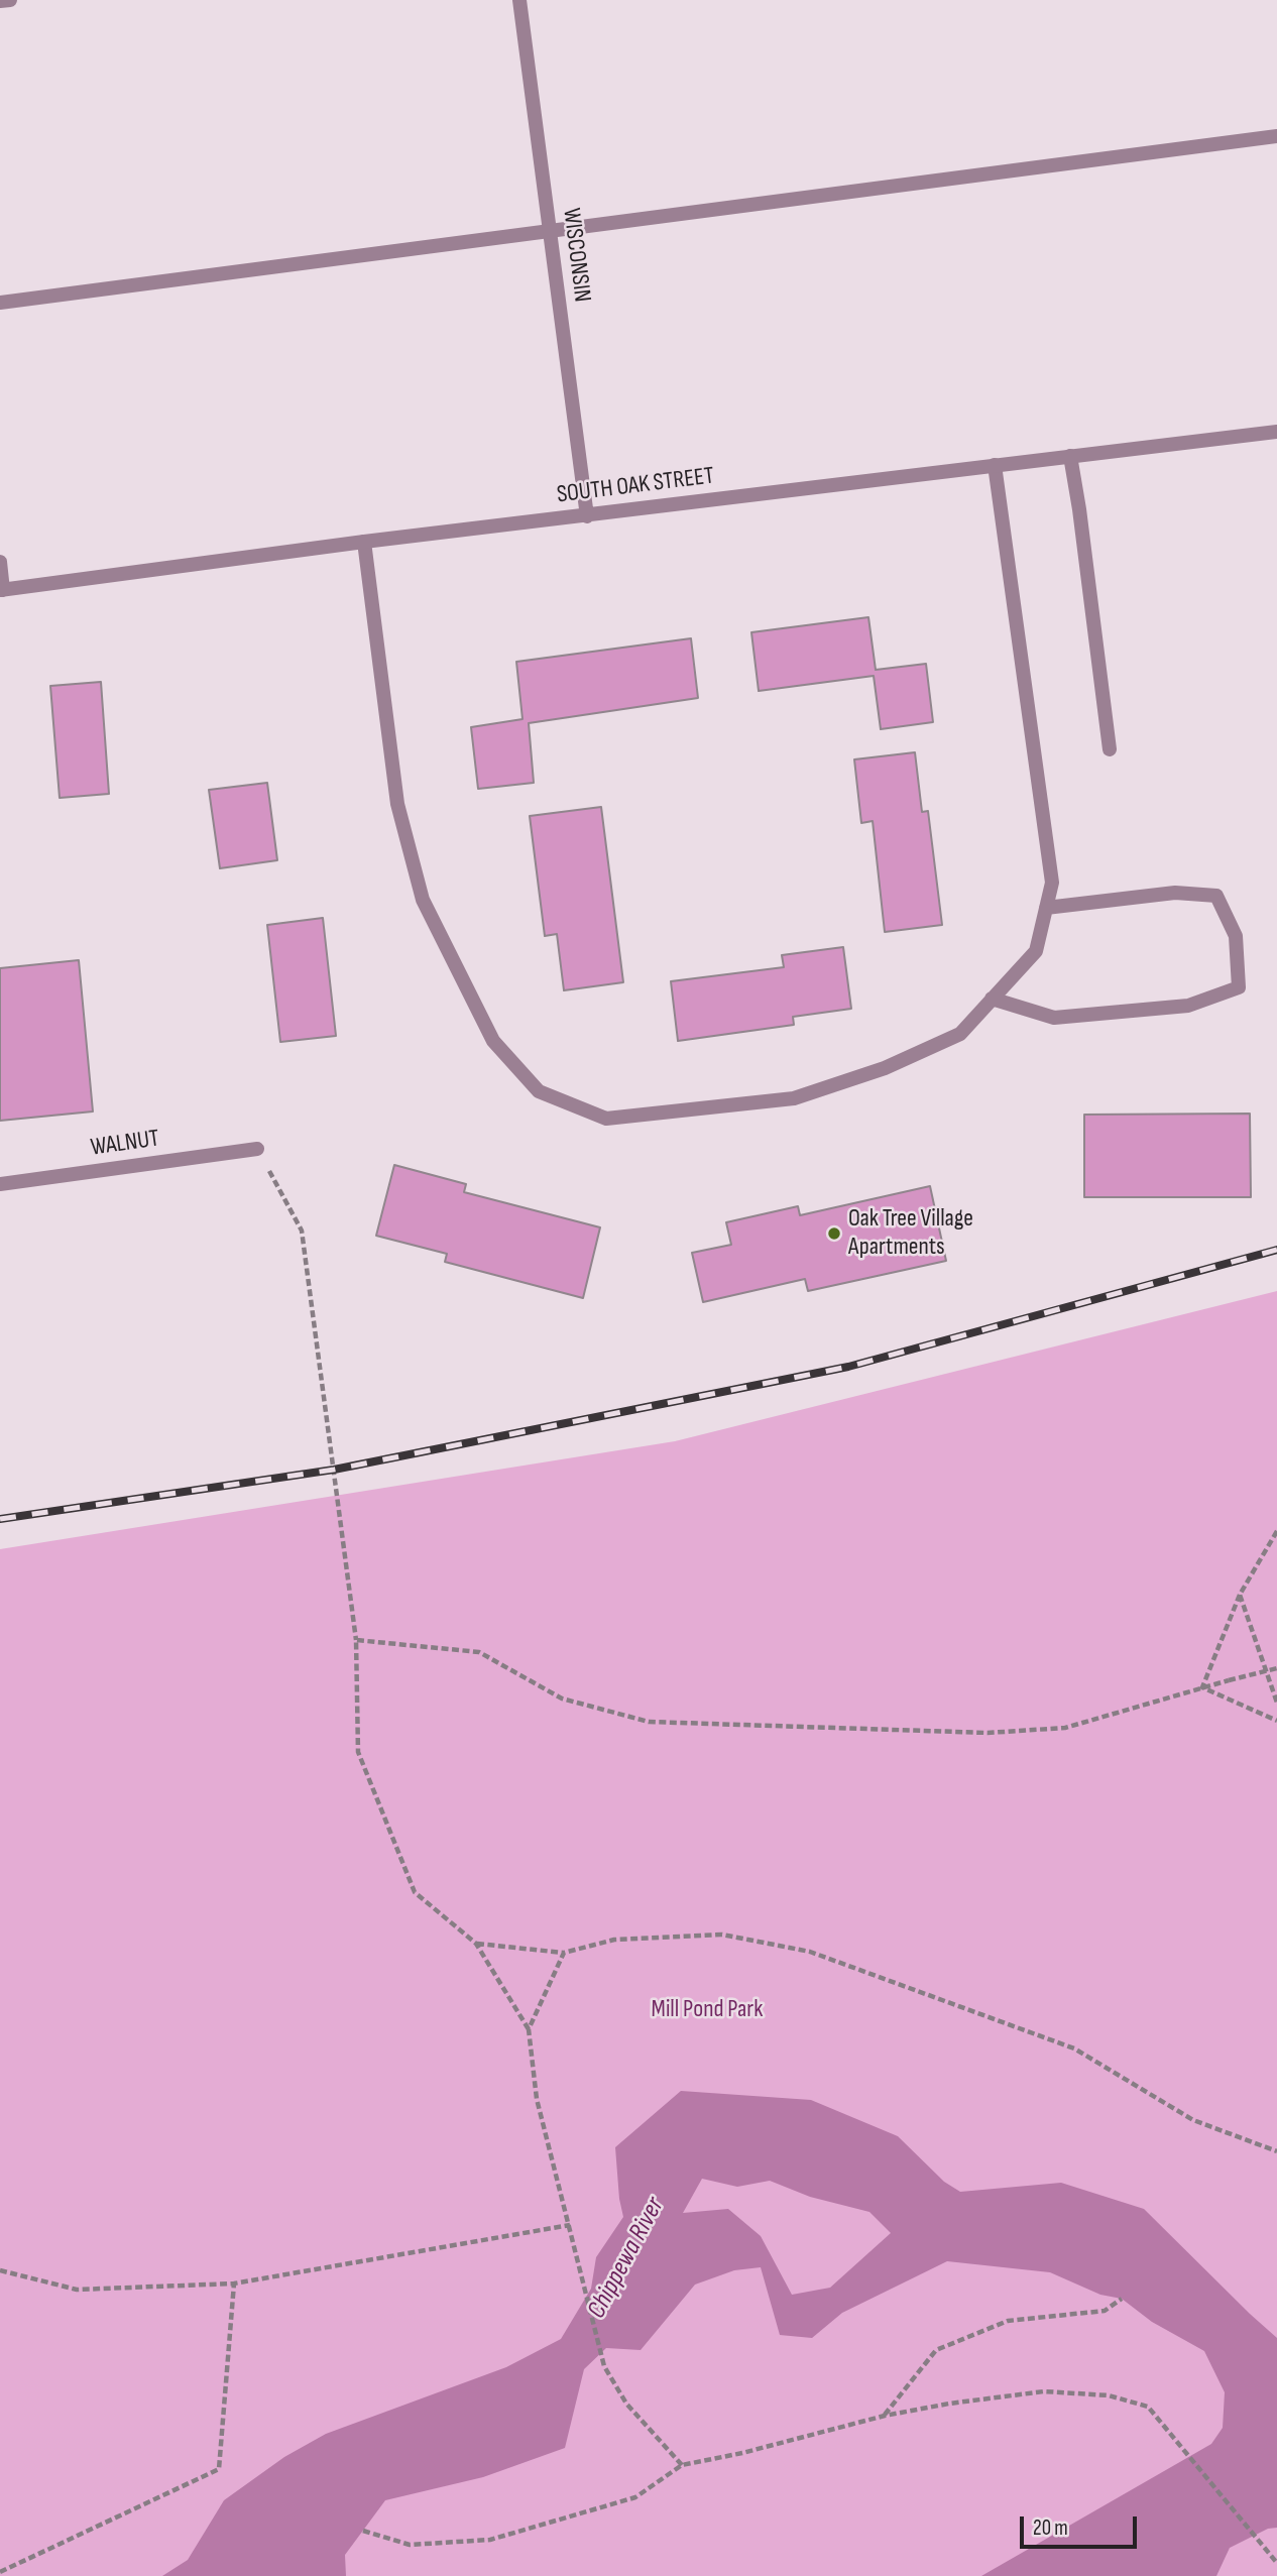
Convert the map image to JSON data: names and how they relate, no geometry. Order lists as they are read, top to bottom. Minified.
{"streets":{"street":["WISCONSIN","SOUTH OAK STREET","WALNUT"]},"crossings":[["WISCONSIN","SOUTH OAK STREET"]],"water":["Chippewa River"],"parks":["Mill Pond Park"],"places":["Oak Tree Village Apartments"],"scale_bar":"20 m"}
